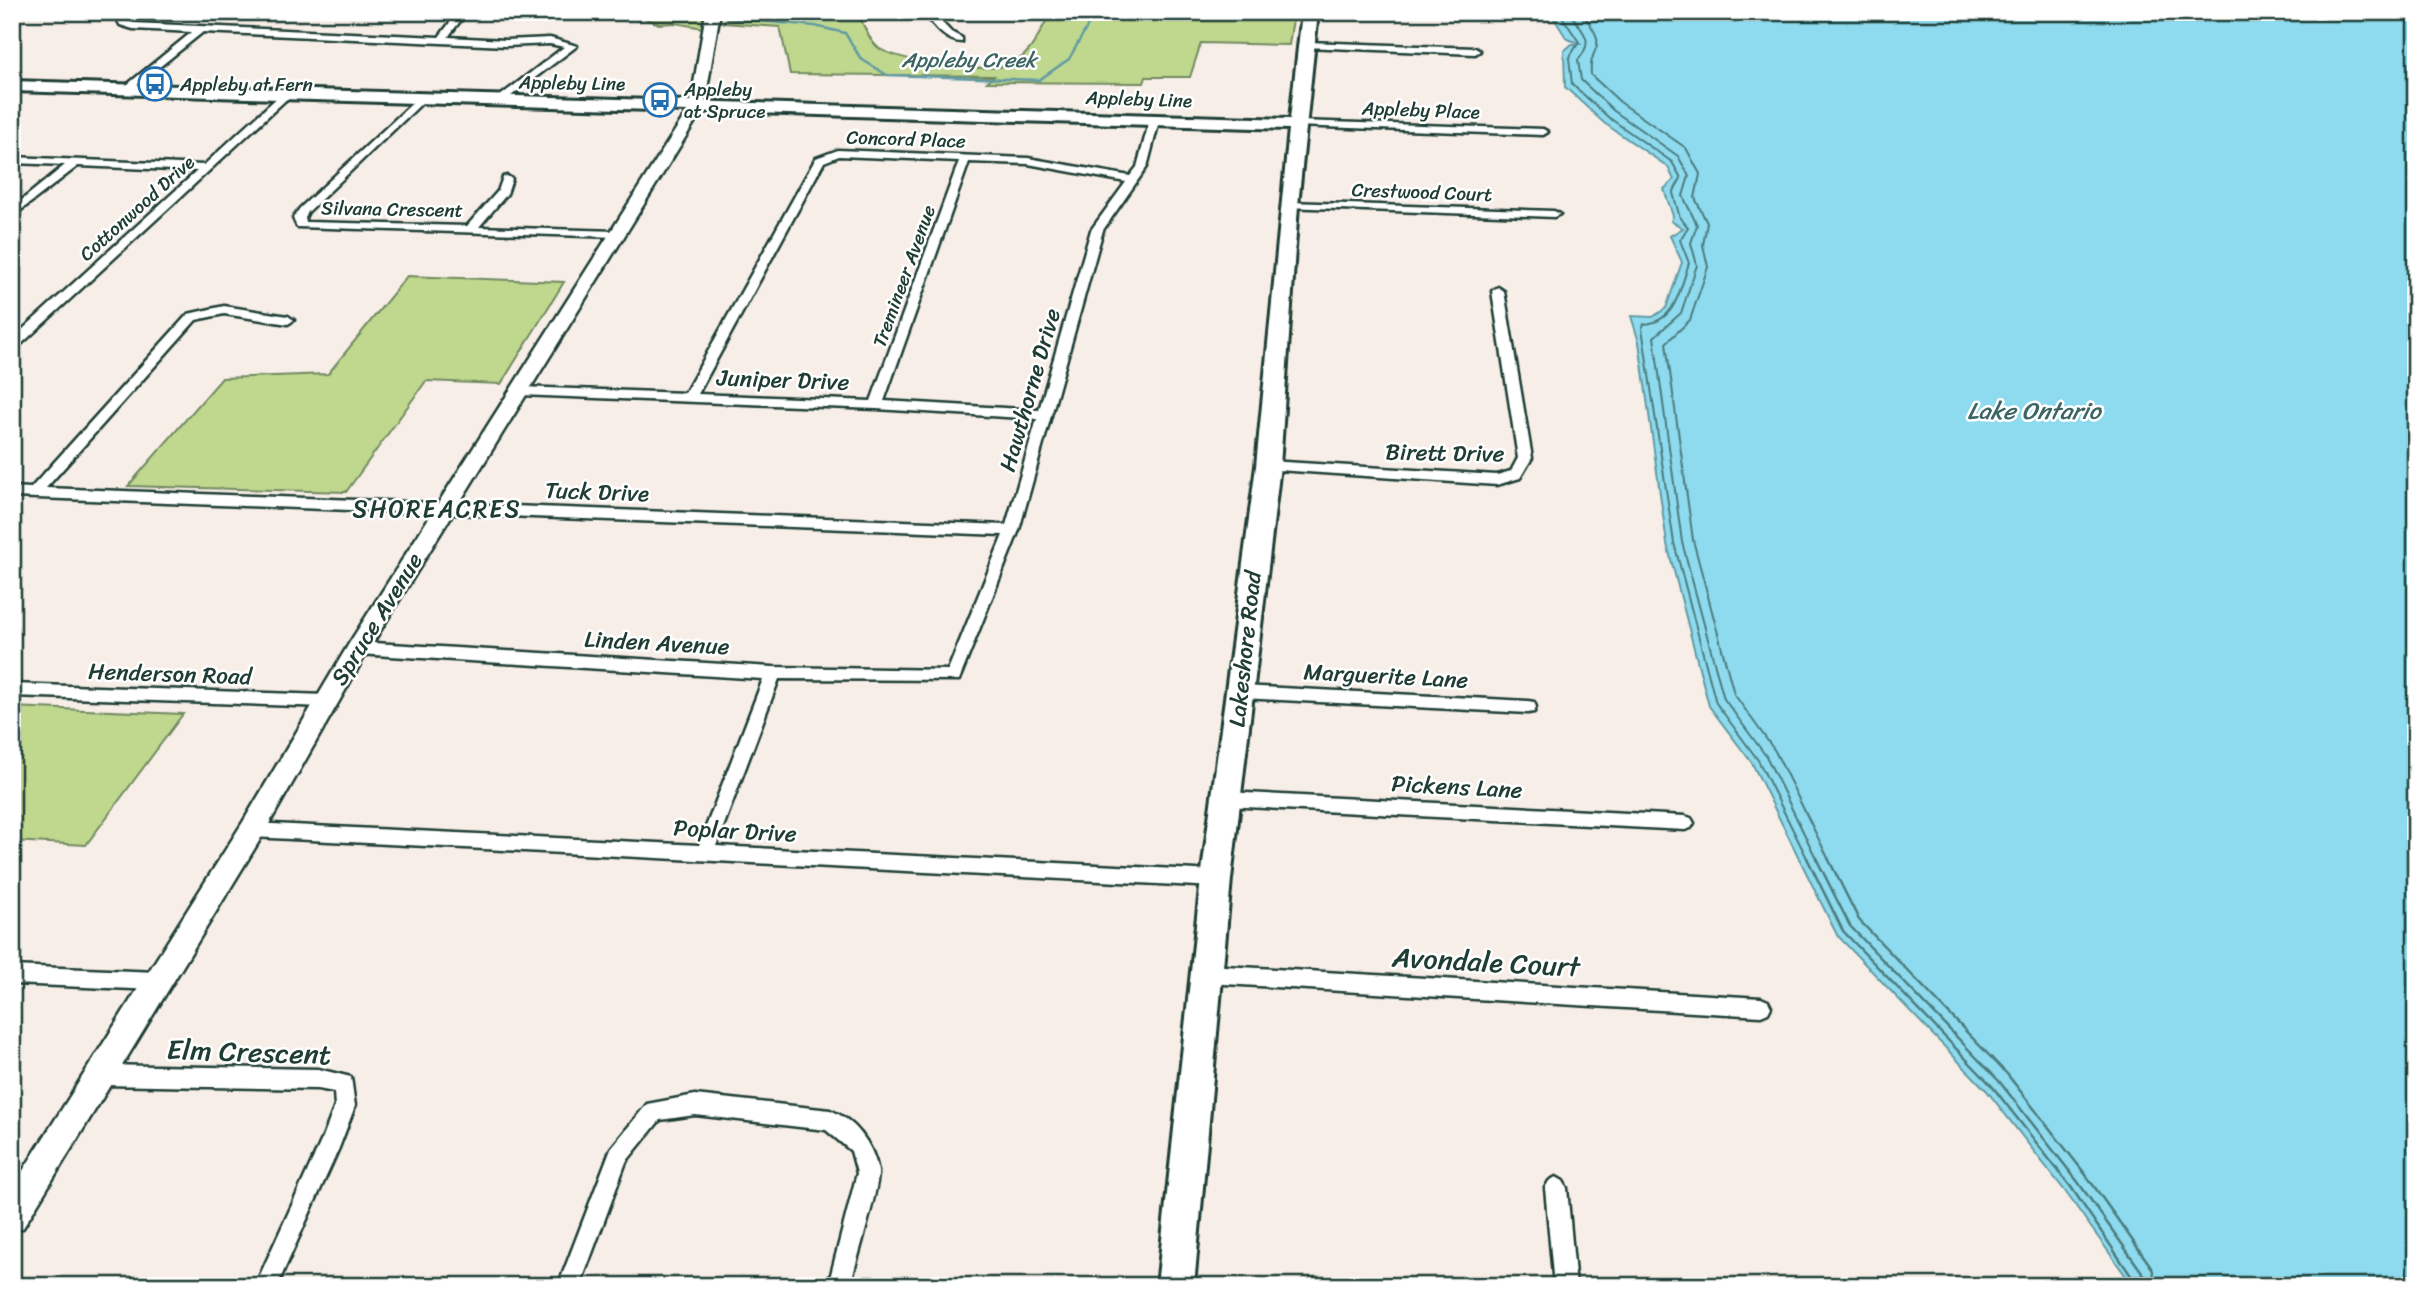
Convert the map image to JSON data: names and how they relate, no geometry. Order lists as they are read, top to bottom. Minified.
{"streets":{"main road":["Appleby Line","Lakeshore Road"],"street":["Appleby Place","Concord Place","Crestwood Court","Cottonwood Drive","Silvana Crescent","Tremineer Avenue","Juniper Drive","Hawthorne Drive","Birett Drive","Tuck Drive","Spruce Avenue","Linden Avenue","Henderson Road","Marguerite Lane","Pickens Lane","Poplar Drive","Avondale Court","Elm Crescent"]},"crossings":[["Appleby Line","Appleby Place"],["Appleby Line","Cottonwood Drive"],["Appleby Line","Silvana Crescent"],["Appleby Line","Hawthorne Drive"],["Appleby Line","Spruce Avenue"],["Appleby Line","Lakeshore Road"],["Appleby Place","Lakeshore Road"],["Concord Place","Tremineer Avenue"],["Concord Place","Juniper Drive"],["Concord Place","Hawthorne Drive"],["Crestwood Court","Lakeshore Road"],["Silvana Crescent","Spruce Avenue"],["Tremineer Avenue","Juniper Drive"],["Juniper Drive","Hawthorne Drive"],["Juniper Drive","Spruce Avenue"],["Hawthorne Drive","Tuck Drive"],["Hawthorne Drive","Linden Avenue"],["Birett Drive","Lakeshore Road"],["Tuck Drive","Spruce Avenue"],["Spruce Avenue","Linden Avenue"],["Spruce Avenue","Henderson Road"],["Spruce Avenue","Poplar Drive"],["Spruce Avenue","Elm Crescent"],["Lakeshore Road","Marguerite Lane"],["Lakeshore Road","Pickens Lane"],["Lakeshore Road","Poplar Drive"],["Lakeshore Road","Avondale Court"]],"districts":["SHOREACRES"],"water":["Appleby Creek","Lake Ontario"],"places":{"bus stop":["Appleby at Fern","Appleby at Spruce"]}}
